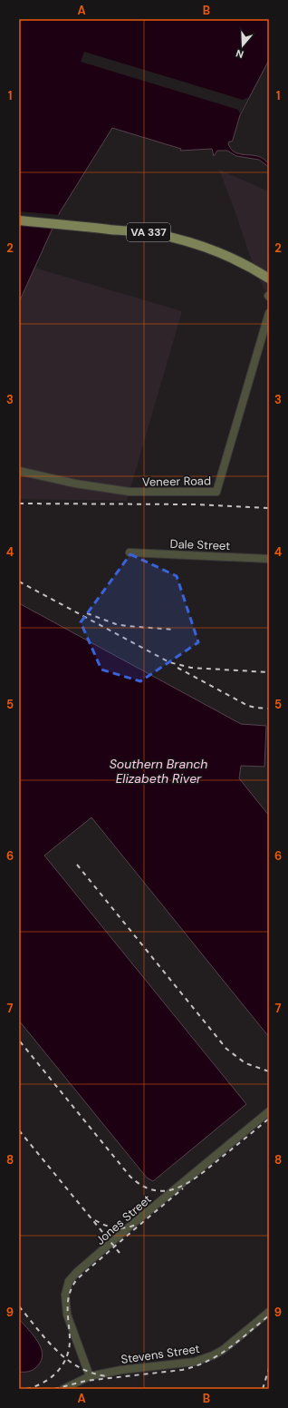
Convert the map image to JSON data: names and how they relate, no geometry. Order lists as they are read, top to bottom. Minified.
{"streets":{"main road":["VA 337"],"street":["Veneer Road","Dale Street","Jones Street","Stevens Street"]},"crossings":[["Jones Street","Stevens Street"]],"water":["Southern Branch Elizabeth River"],"north":"bottom","grid":{"columns":["A","B"],"rows":["1","2","3","4","5","6","7","8","9"]}}
